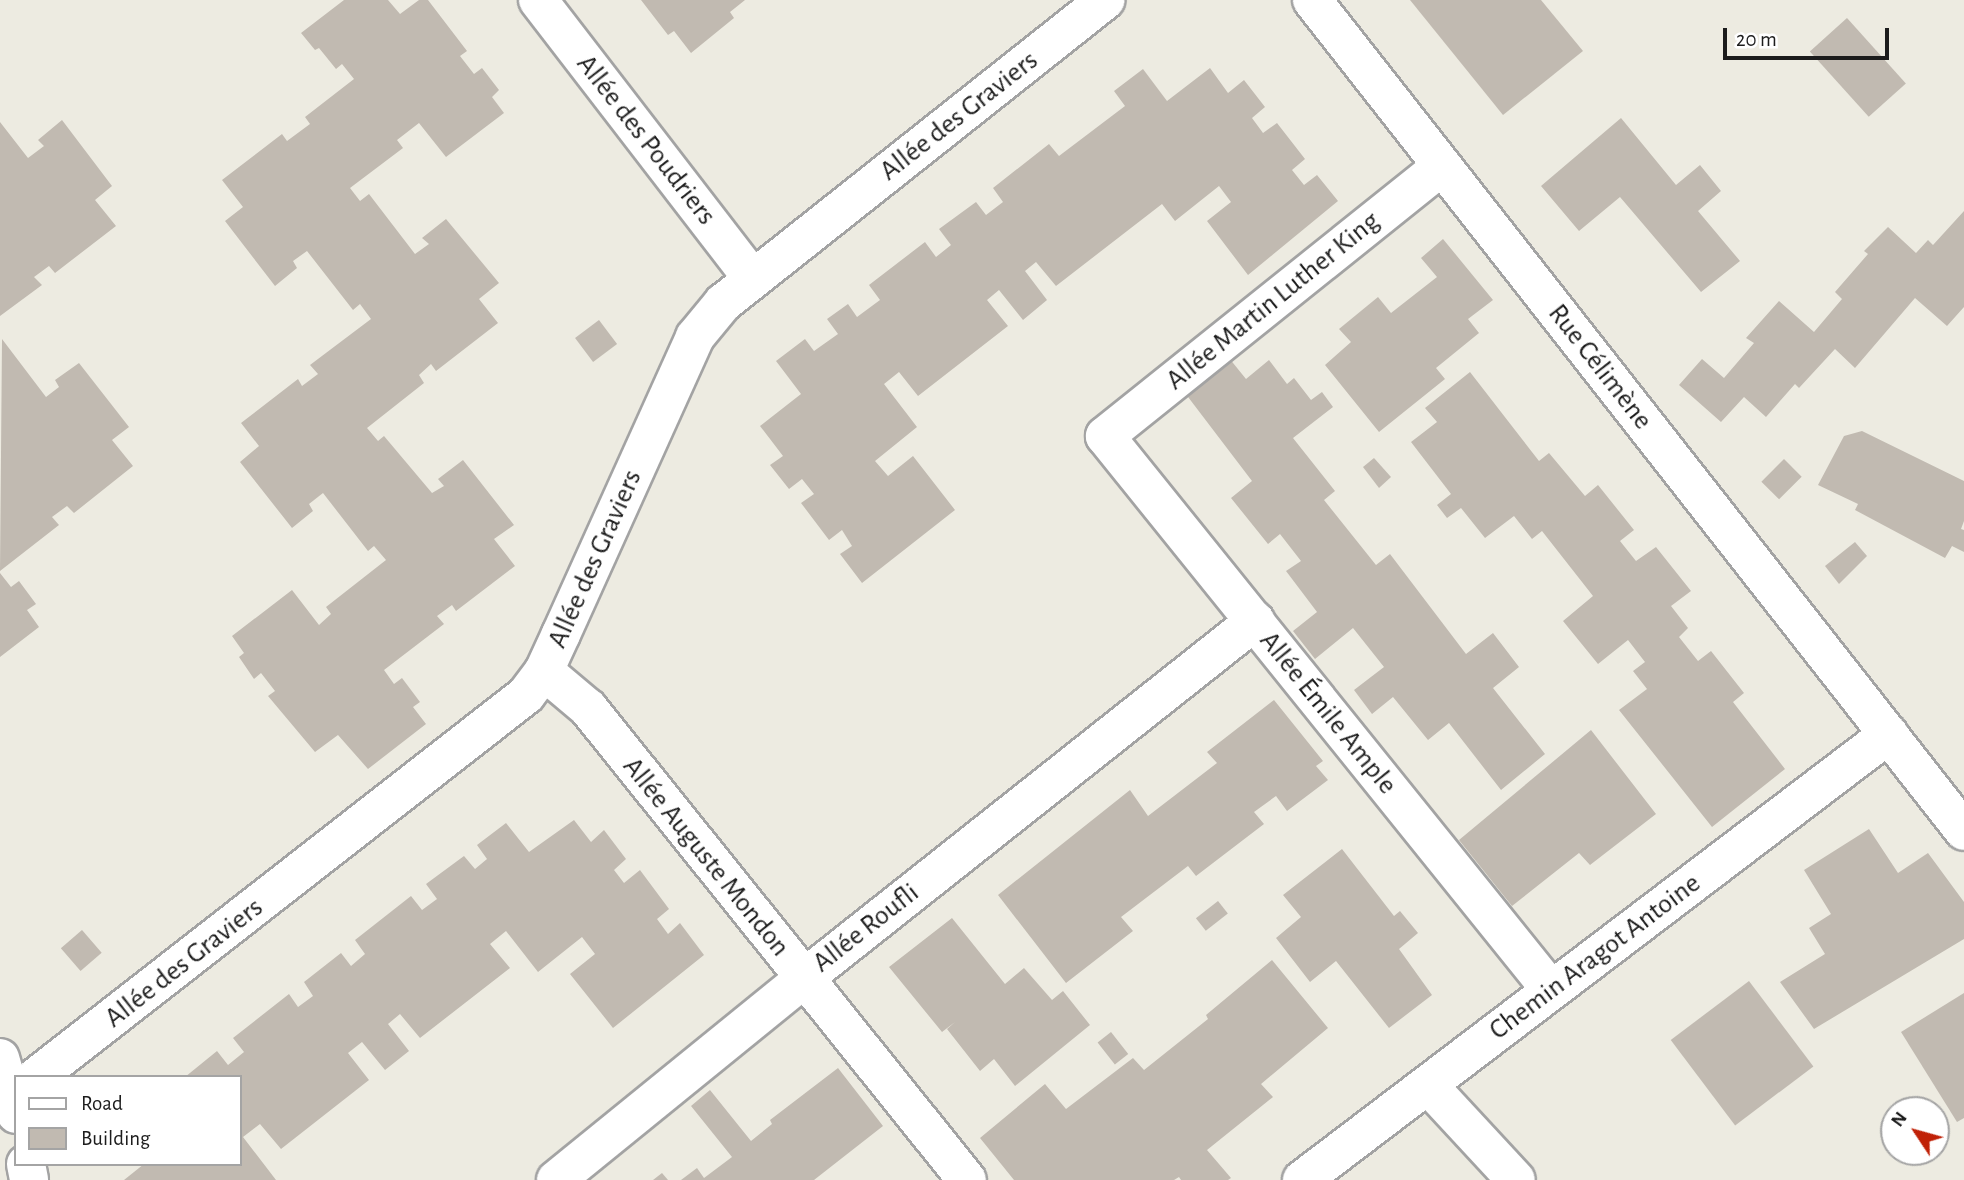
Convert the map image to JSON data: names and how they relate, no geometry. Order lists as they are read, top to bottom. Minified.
{"streets":{"street":["Allée des Graviers","Allée des Poudriers","Allée Martin Luther King","Rue Célimène","Allée Émile Ample","Allée Auguste Mondon","Allée Roufli","Chemin Aragot Antoine"]},"crossings":[["Allée des Graviers","Allée des Poudriers"],["Allée des Graviers","Allée Auguste Mondon"],["Allée Martin Luther King","Rue Célimène"],["Allée Martin Luther King","Allée Émile Ample"],["Rue Célimène","Chemin Aragot Antoine"],["Allée Émile Ample","Allée Roufli"],["Allée Émile Ample","Chemin Aragot Antoine"],["Allée Auguste Mondon","Allée Roufli"]],"legend":["Road","Building"],"scale_bar":"20 m","north":"top left"}
